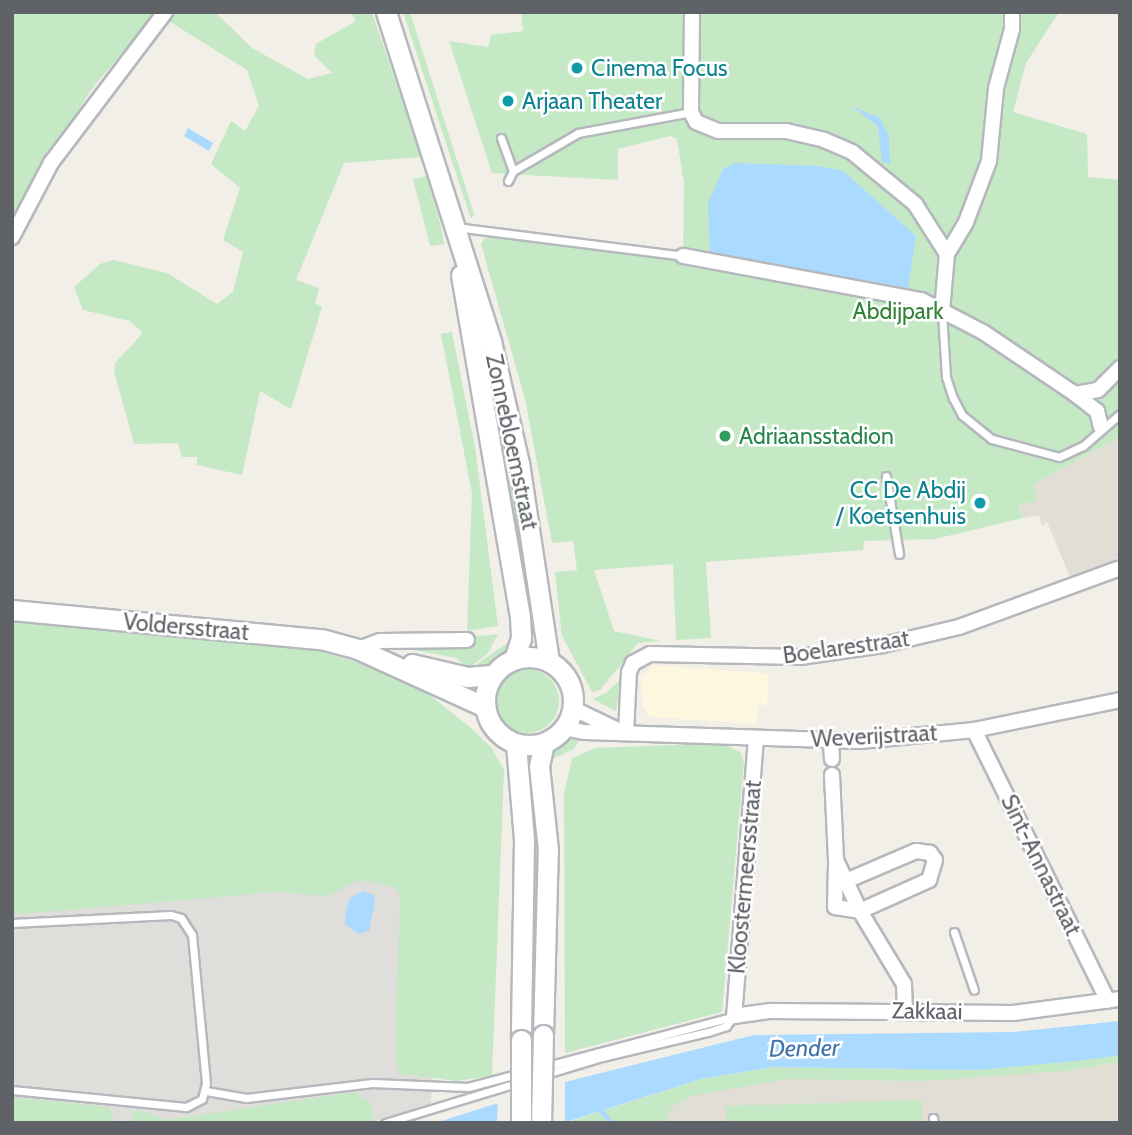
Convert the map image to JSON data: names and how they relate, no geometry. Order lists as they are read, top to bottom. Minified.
{"streets":{"main road":["Zonnebloemstraat","Voldersstraat"],"street":["Boelarestraat","Weverijstraat","Sint-Annastraat","Kloostermeersstraat","Zakkaai"]},"crossings":[["Zonnebloemstraat","Voldersstraat"],["Zonnebloemstraat","Weverijstraat"],["Voldersstraat","Weverijstraat"],["Boelarestraat","Weverijstraat"],["Weverijstraat","Sint-Annastraat"],["Weverijstraat","Kloostermeersstraat"],["Sint-Annastraat","Zakkaai"],["Kloostermeersstraat","Zakkaai"]],"water":["Dender"],"parks":["Abdijpark"],"places":["Cinema Focus","Arjaan Theater","Adriaansstadion","CC De Abdij / Koetsenhuis"]}
